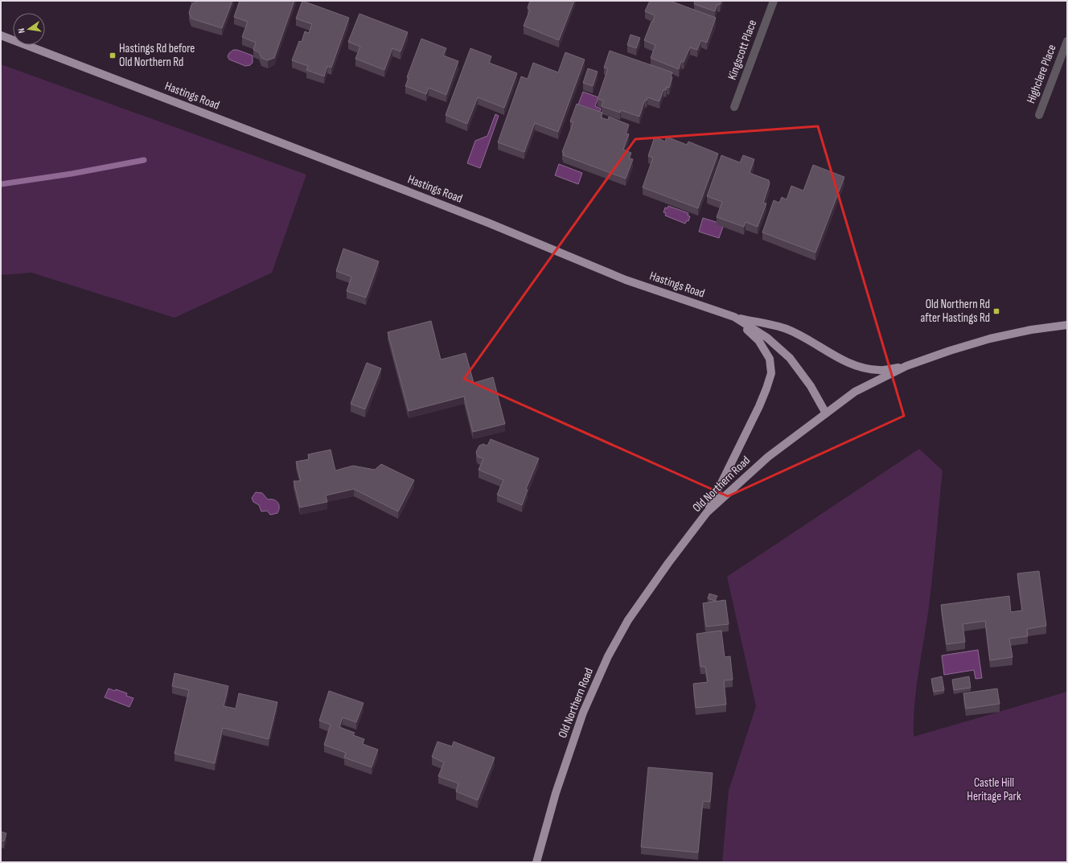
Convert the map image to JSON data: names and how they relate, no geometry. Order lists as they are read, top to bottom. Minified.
{"streets":{"main road":["Hastings Road","Old Northern Road"],"street":["Kingscott Place","Highclere Place"]},"crossings":[["Hastings Road","Old Northern Road"]],"parks":["Castle Hill Heritage Park"],"places":{"transit":["Hastings Rd before Old Northern Rd","Old Northern Rd after Hastings Rd"]},"north":"left"}
